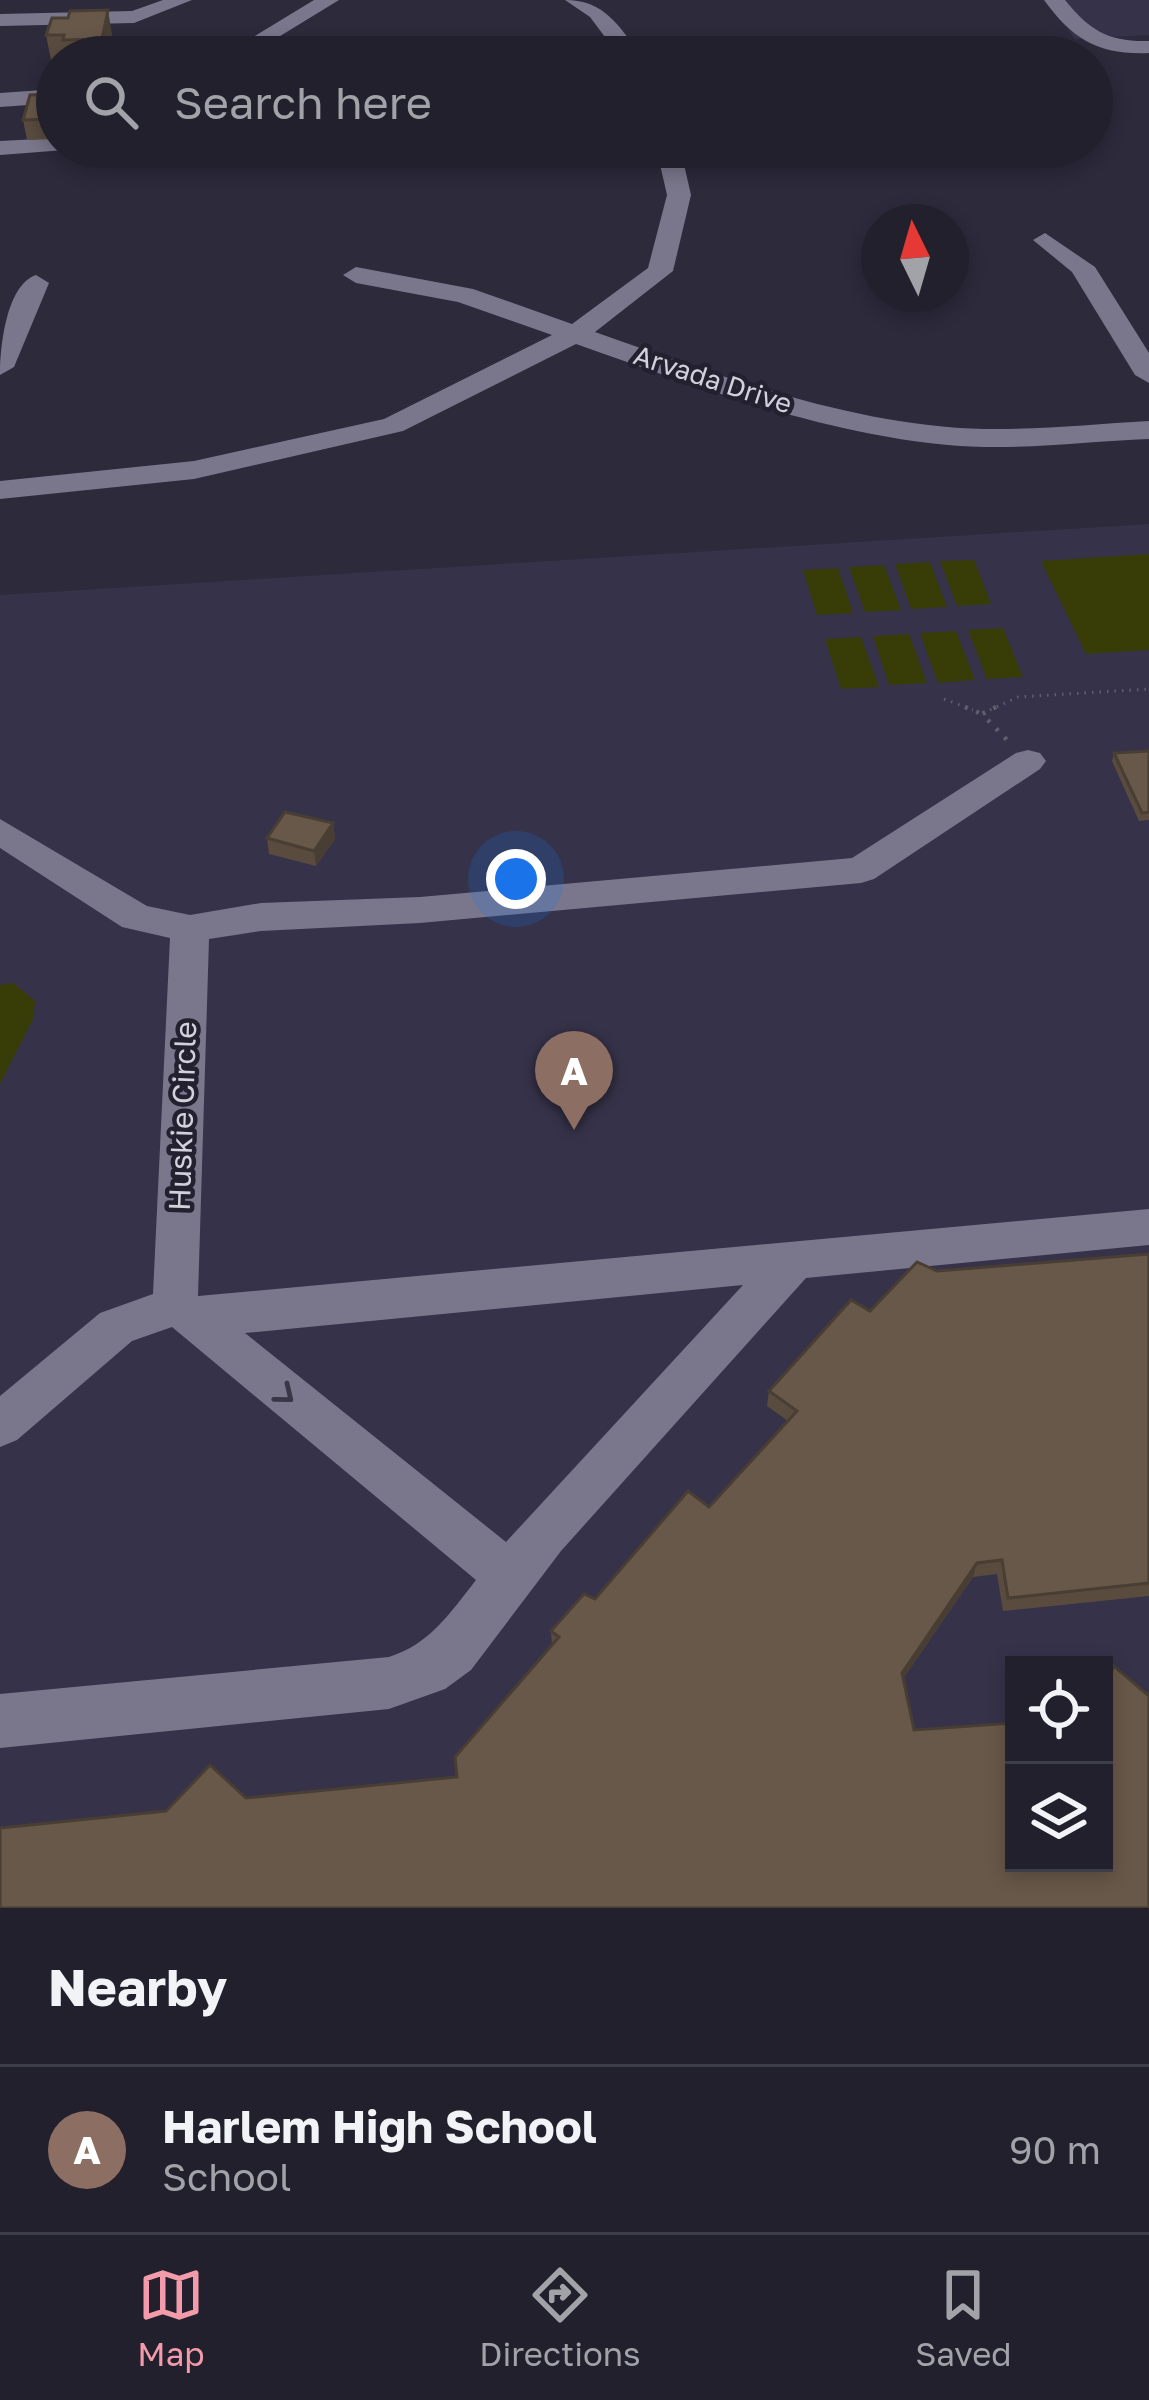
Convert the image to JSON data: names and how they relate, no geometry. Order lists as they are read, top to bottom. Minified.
{"streets":{"street":["Arvada Drive","Huskie Circle"]},"north":"top","page":{"search":"Search here","pins":"A","heading":"Nearby","list":[{"mark":"A","name":"Harlem High School","note":"School","value":"90 m"}],"nav":["Map","Directions","Saved"]}}
